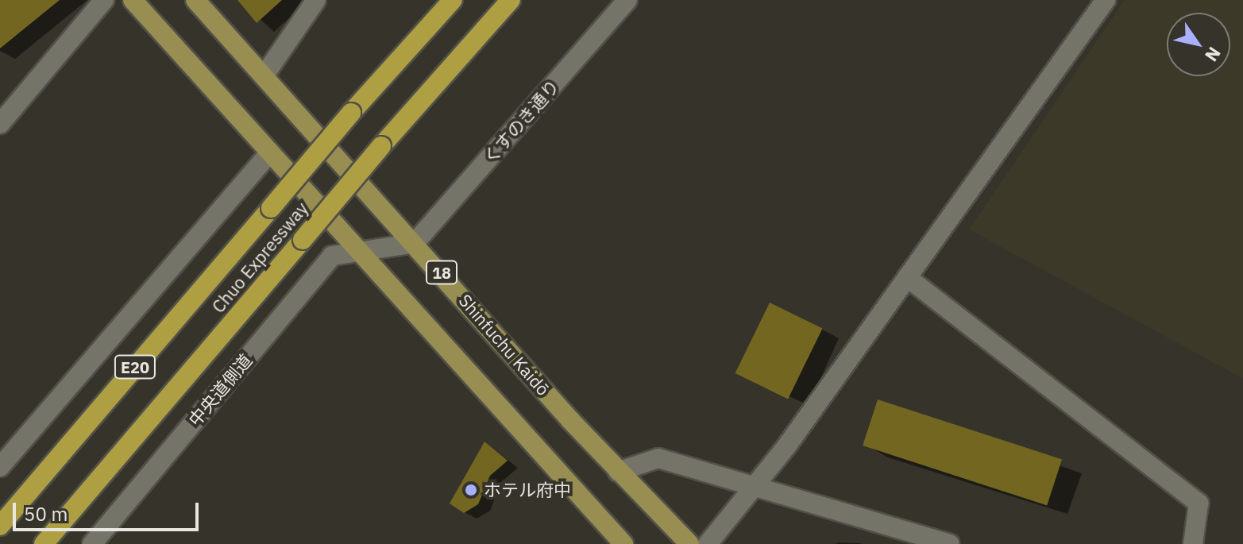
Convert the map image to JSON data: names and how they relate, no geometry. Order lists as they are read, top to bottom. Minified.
{"streets":{"highway":["Chuo Expressway","E20"],"main road":["18","Shinfuchu Kaidō"],"street":["くすのき通り","中央道側道"]},"crossings":[["くすのき通り","Shinfuchu Kaidō"],["くすのき通り","中央道側道"],["Shinfuchu Kaidō","中央道側道"]],"places":["ホテル府中"],"scale_bar":"50 m","north":"bottom right"}
